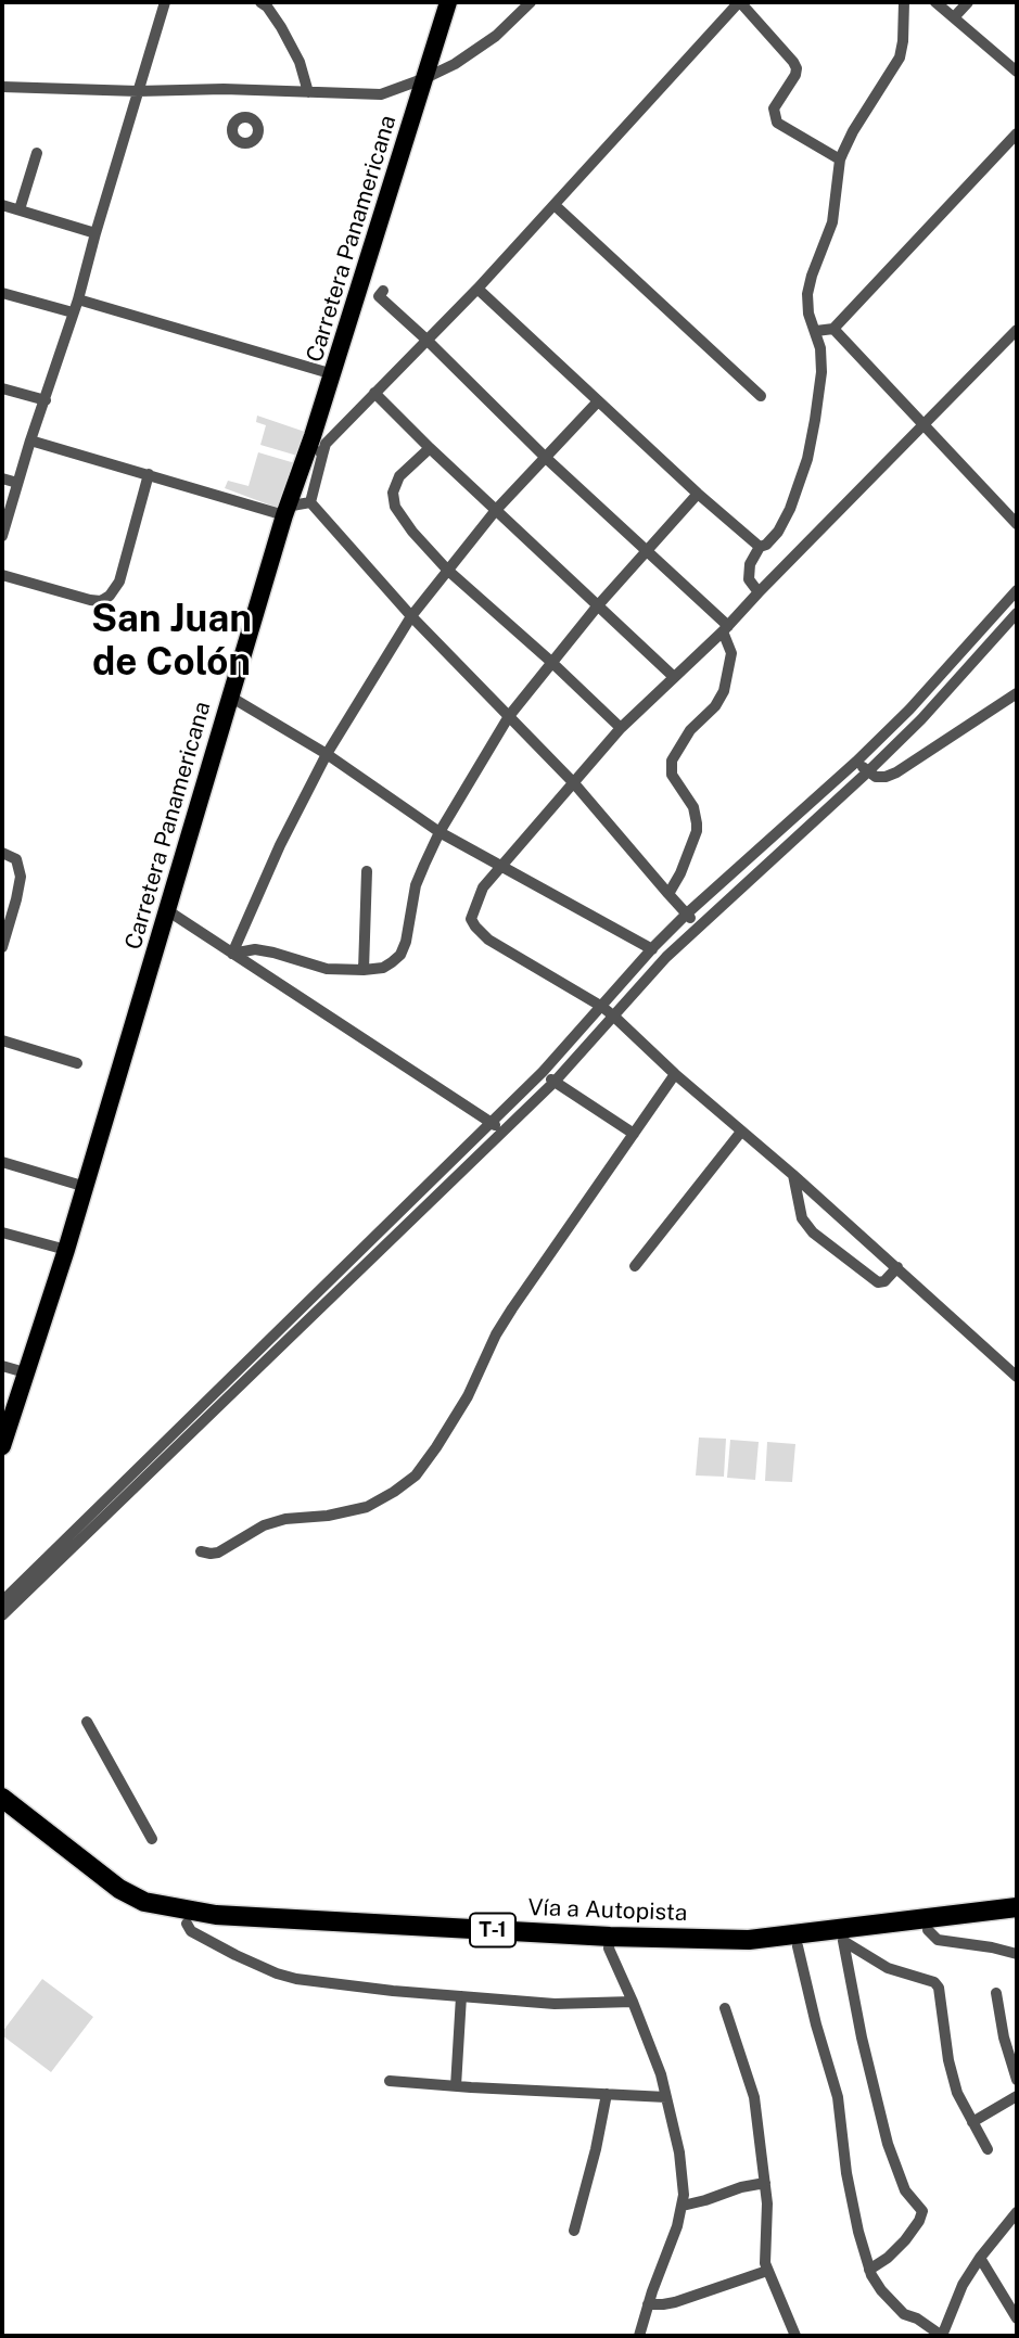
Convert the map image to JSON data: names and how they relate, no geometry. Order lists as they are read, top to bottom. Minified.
{"streets":{"highway":["Vía a Autopista","T-1"],"main road":["Carretera Panamericana"]},"districts":["San Juan de Colón"]}
